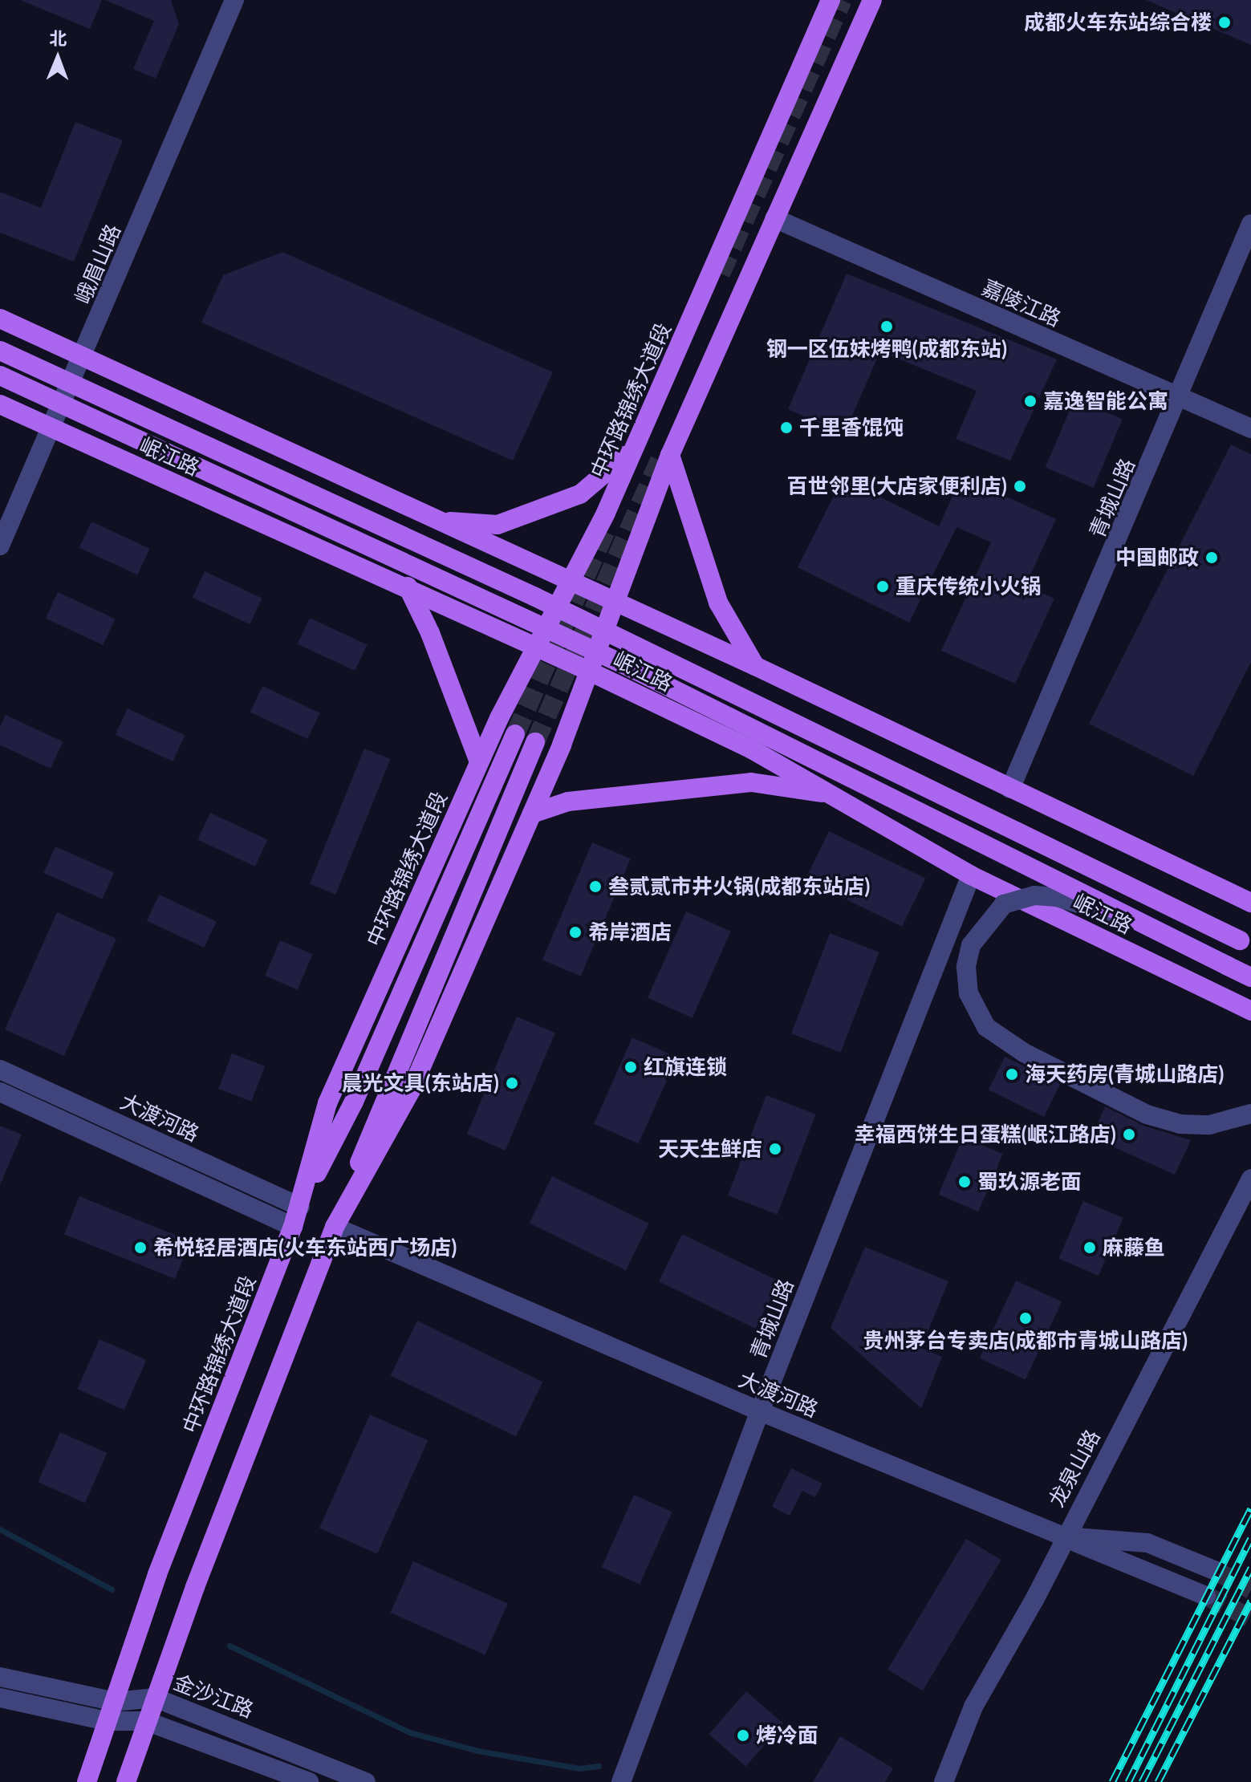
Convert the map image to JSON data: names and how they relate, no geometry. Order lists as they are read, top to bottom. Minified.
{"streets":{"main road":["中环路锦绣大道段","岷江路"],"street":["峨眉山路","嘉陵江路","青城山路","大渡河路","龙泉山路","金沙江路"]},"crossings":[["峨眉山路","岷江路"],["嘉陵江路","青城山路"],["中环路锦绣大道段","岷江路"],["中环路锦绣大道段","大渡河路"],["中环路锦绣大道段","金沙江路"],["岷江路","青城山路"],["青城山路","大渡河路"],["大渡河路","龙泉山路"]],"places":["成都火车东站综合楼","钢一区伍妹烤鸭(成都东站)","嘉逸智能公寓","千里香馄饨","百世邻里(大店家便利店)","中国邮政","重庆传统小火锅","叁贰贰市井火锅(成都东站店)","希岸酒店","红旗连锁","海天药房(青城山路店)","晨光文具(东站店)","幸福西饼生日蛋糕(岷江路店)","天天生鲜店","蜀玖源老面","希悦轻居酒店(火车东站西广场店)","麻藤鱼","贵州茅台专卖店(成都市青城山路店)","烤冷面"],"north":"top"}
